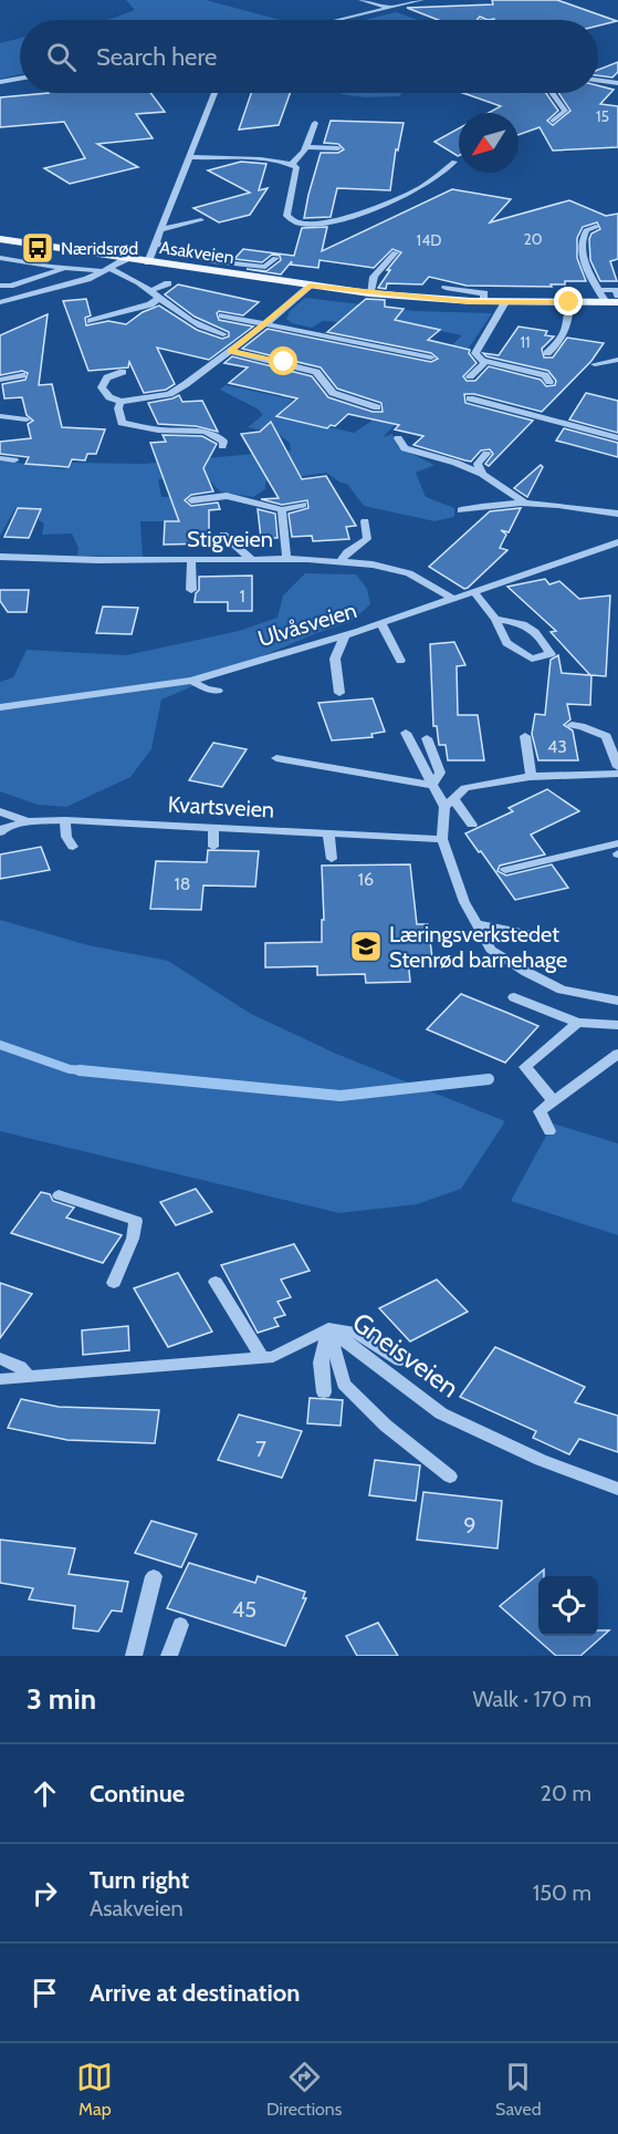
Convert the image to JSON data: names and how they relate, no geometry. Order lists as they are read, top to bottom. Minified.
{"streets":{"main road":["Asakveien"],"street":["Stigveien","Ulvåsveien","Kvartsveien","Gneisveien"]},"crossings":[["Stigveien","Ulvåsveien"]],"places":{"bus stop":["Næridsrød"],"school or university":["Læringsverkstedet Stenrød barnehage"]},"house_numbers":["15","20","14D","11","1","43","16","18","7","9","45"],"north":"bottom left","page":{"search":"Search here","heading":["3 min","Walk · 170 m"],"list":[["Continue","20 m"],["Turn right","Asakveien","150 m"],"Arrive at destination"],"nav":["Map","Directions","Saved"]}}
